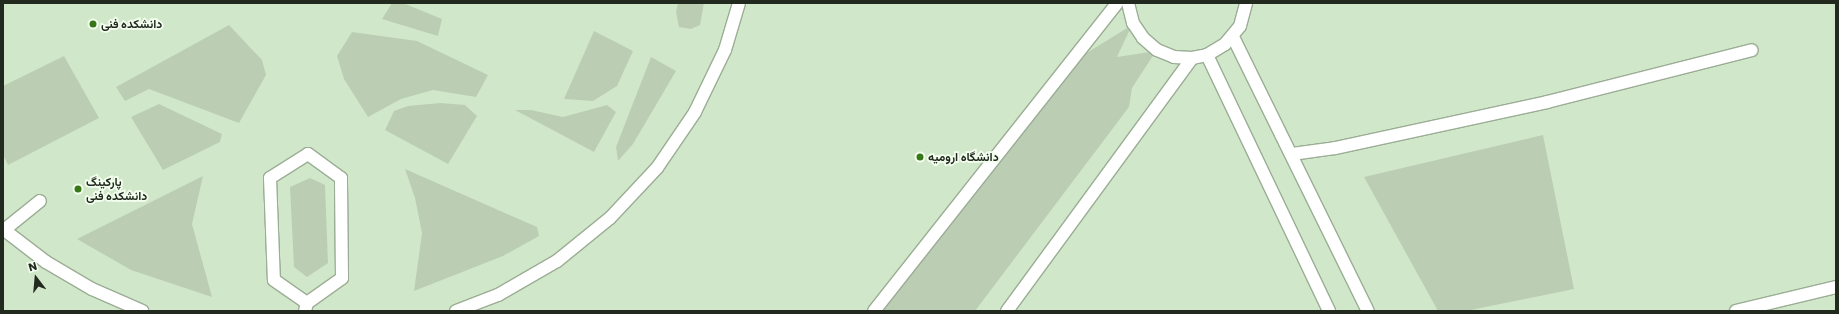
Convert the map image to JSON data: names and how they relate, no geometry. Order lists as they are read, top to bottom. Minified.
{"places":["دانشکده فنی","دانشگاه ارومیه","پارکینگ دانشکده فنی"],"north":"top"}
